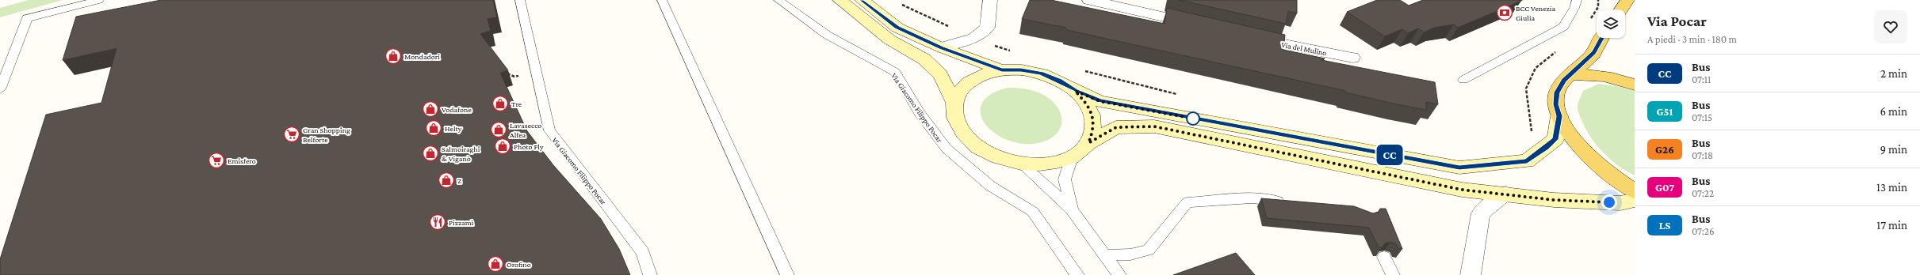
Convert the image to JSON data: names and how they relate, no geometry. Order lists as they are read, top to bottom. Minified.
{"streets":{"street":["Via del Mulino"],"lane":["Via Giacomo Filippo Pocar"]},"places":{"bank":["BCC Venezia Giulia"],"shop":["Mondadori","Tre","Vodafone","Helty","Lavasecco Alfea","Photo Fly","Salmoiraghi & Viganò","Z","Orofino"],"supermarket":["Gran Shopping Belforte","Emisfero"],"restaurant":["Pizzamì"]},"lines":["bus line CC"],"page":{"on_map":"CC","heading":["Via Pocar","A piedi · 3 min · 180 m"],"list":[{"mark":"CC","name":"Bus","note":"07:11","value":"2 min"},{"mark":"G51","name":"Bus","note":"07:15","value":"6 min"},{"mark":"G26","name":"Bus","note":"07:18","value":"9 min"},{"mark":"G07","name":"Bus","note":"07:22","value":"13 min"},{"mark":"LS","name":"Bus","note":"07:26","value":"17 min"}]}}
